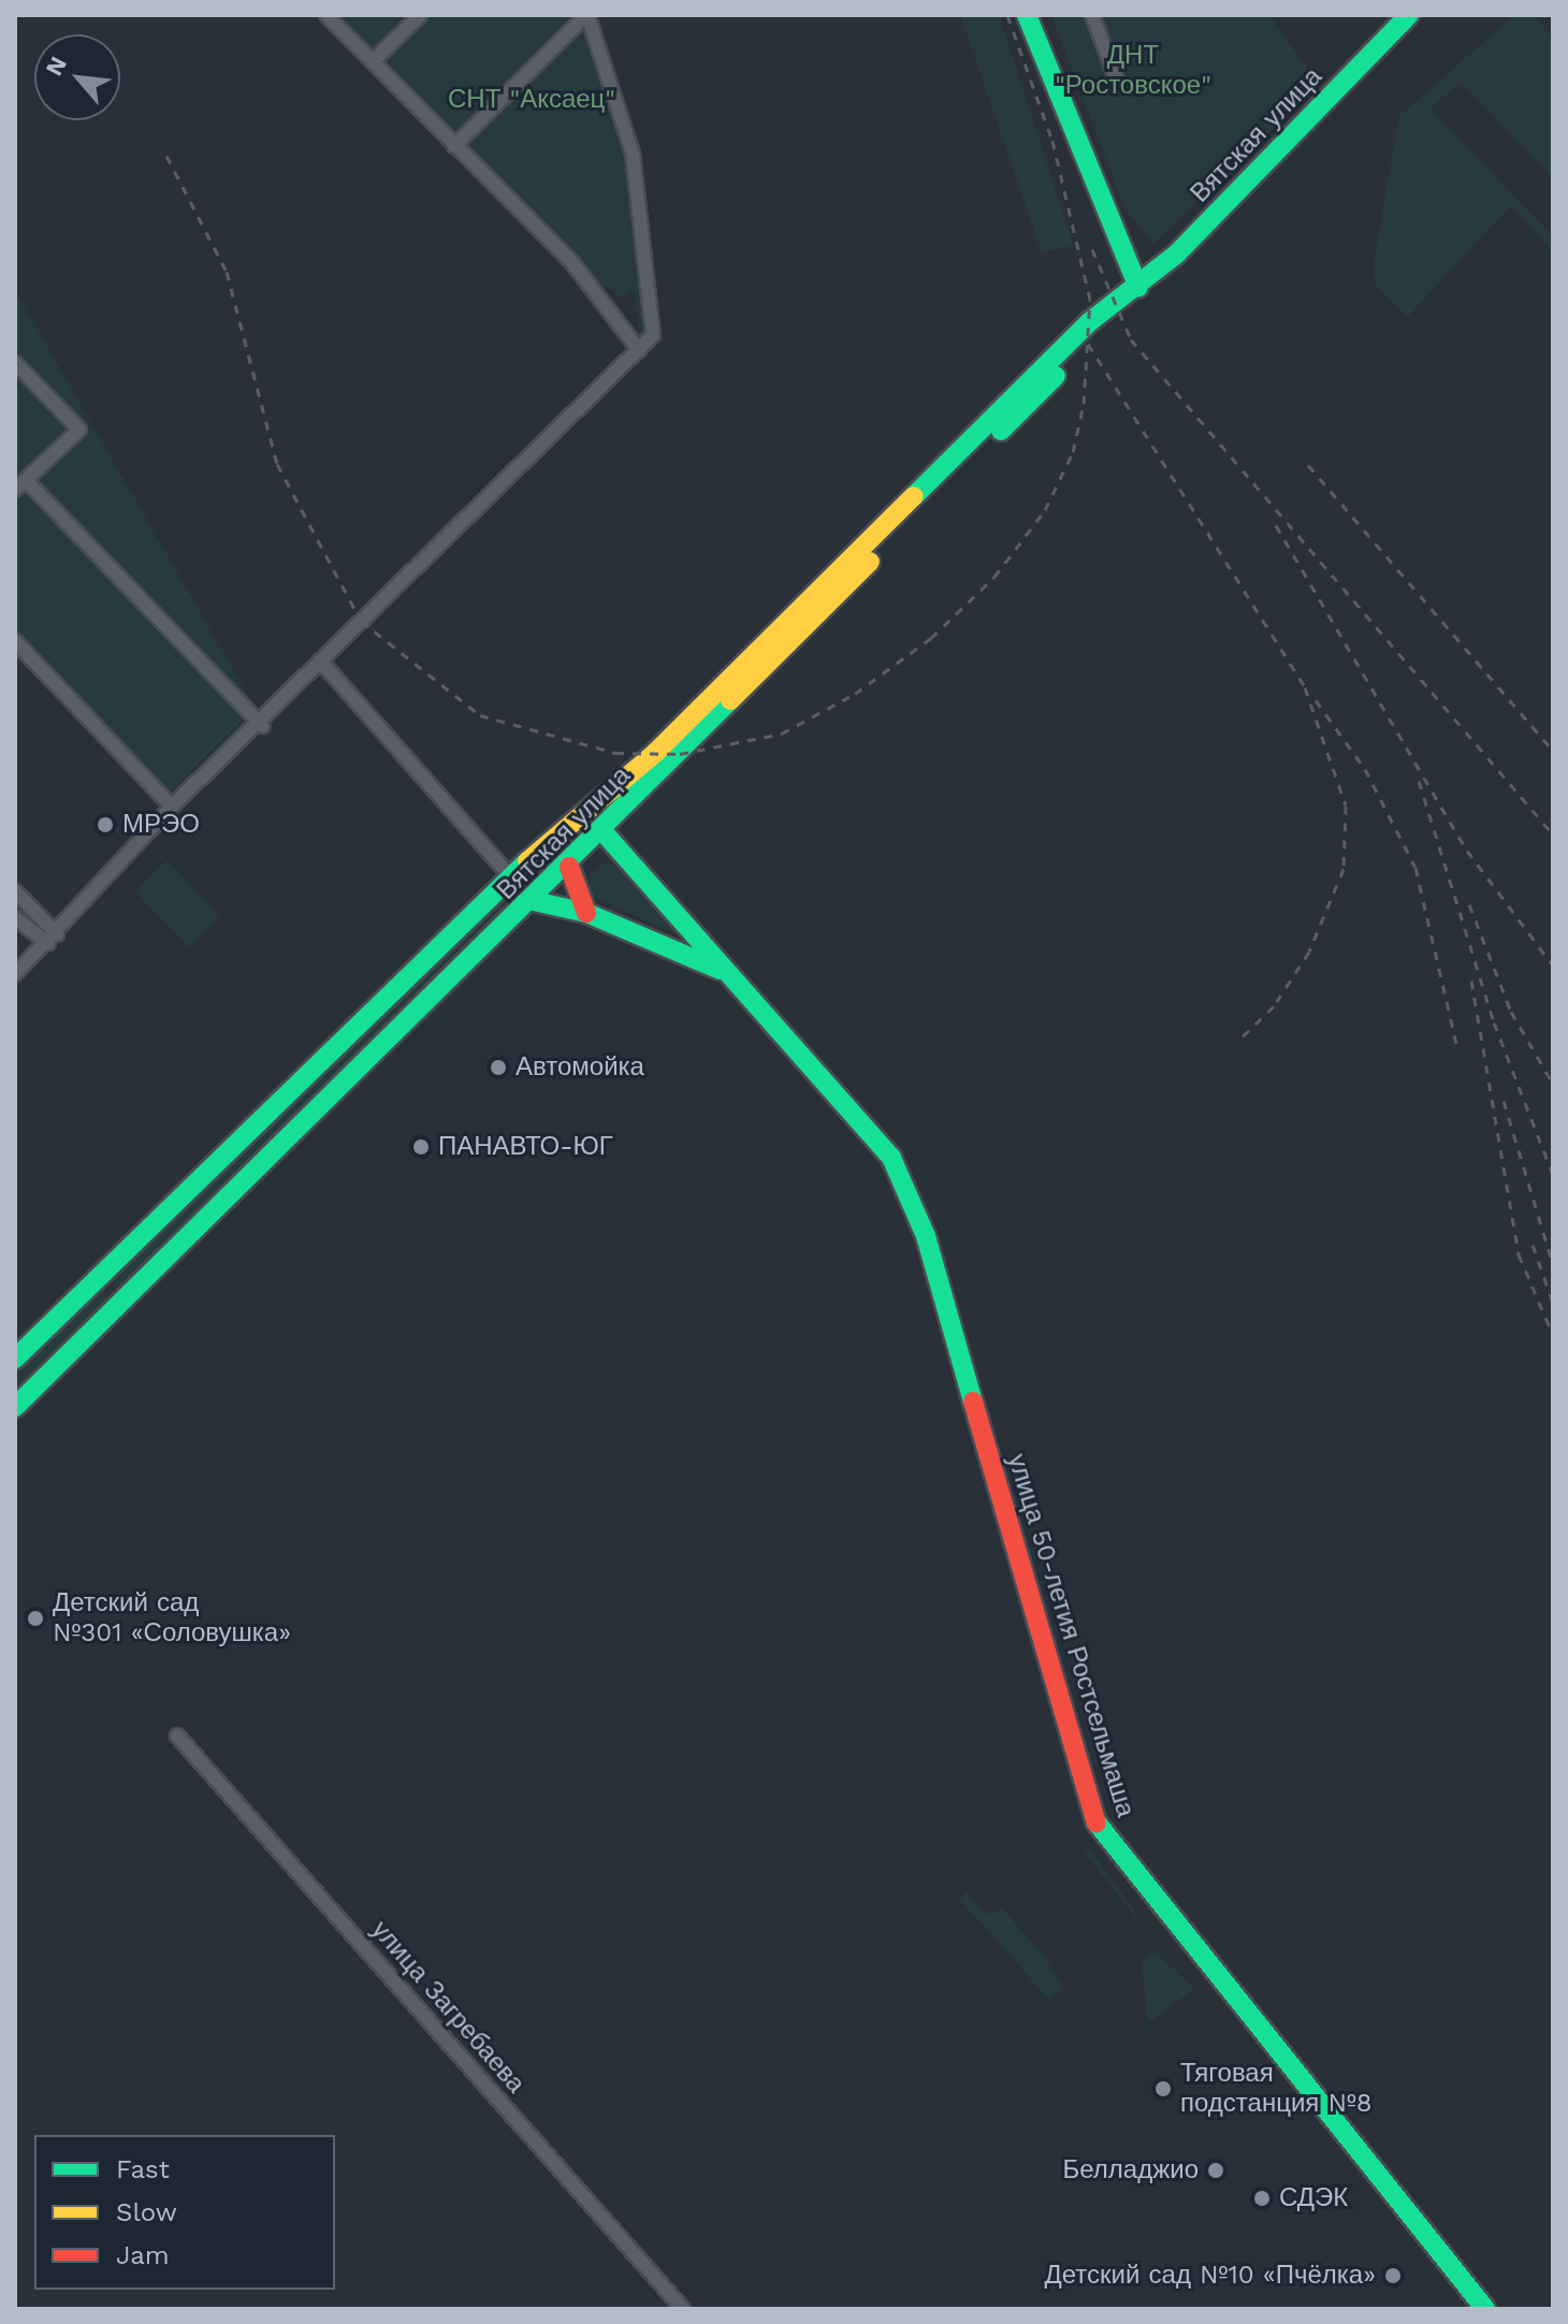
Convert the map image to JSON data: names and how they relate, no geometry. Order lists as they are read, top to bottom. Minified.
{"streets":{"main road":["Вятская улица","улица 50-летия Ростсельмаша"],"street":["улица Загребаева"]},"crossings":[["Вятская улица","улица 50-летия Ростсельмаша"]],"parks":["ДНТ \"Ростовское\"","СНТ \"Аксаец\""],"places":["МРЭО","Автомойка","ПАНАВТО-ЮГ","Детский сад №301 «Соловушка»","Тяговая подстанция №8","Белладжио","СДЭК","Детский сад №10 «Пчёлка»"],"legend":["Fast","Slow","Jam"],"north":"top left"}
